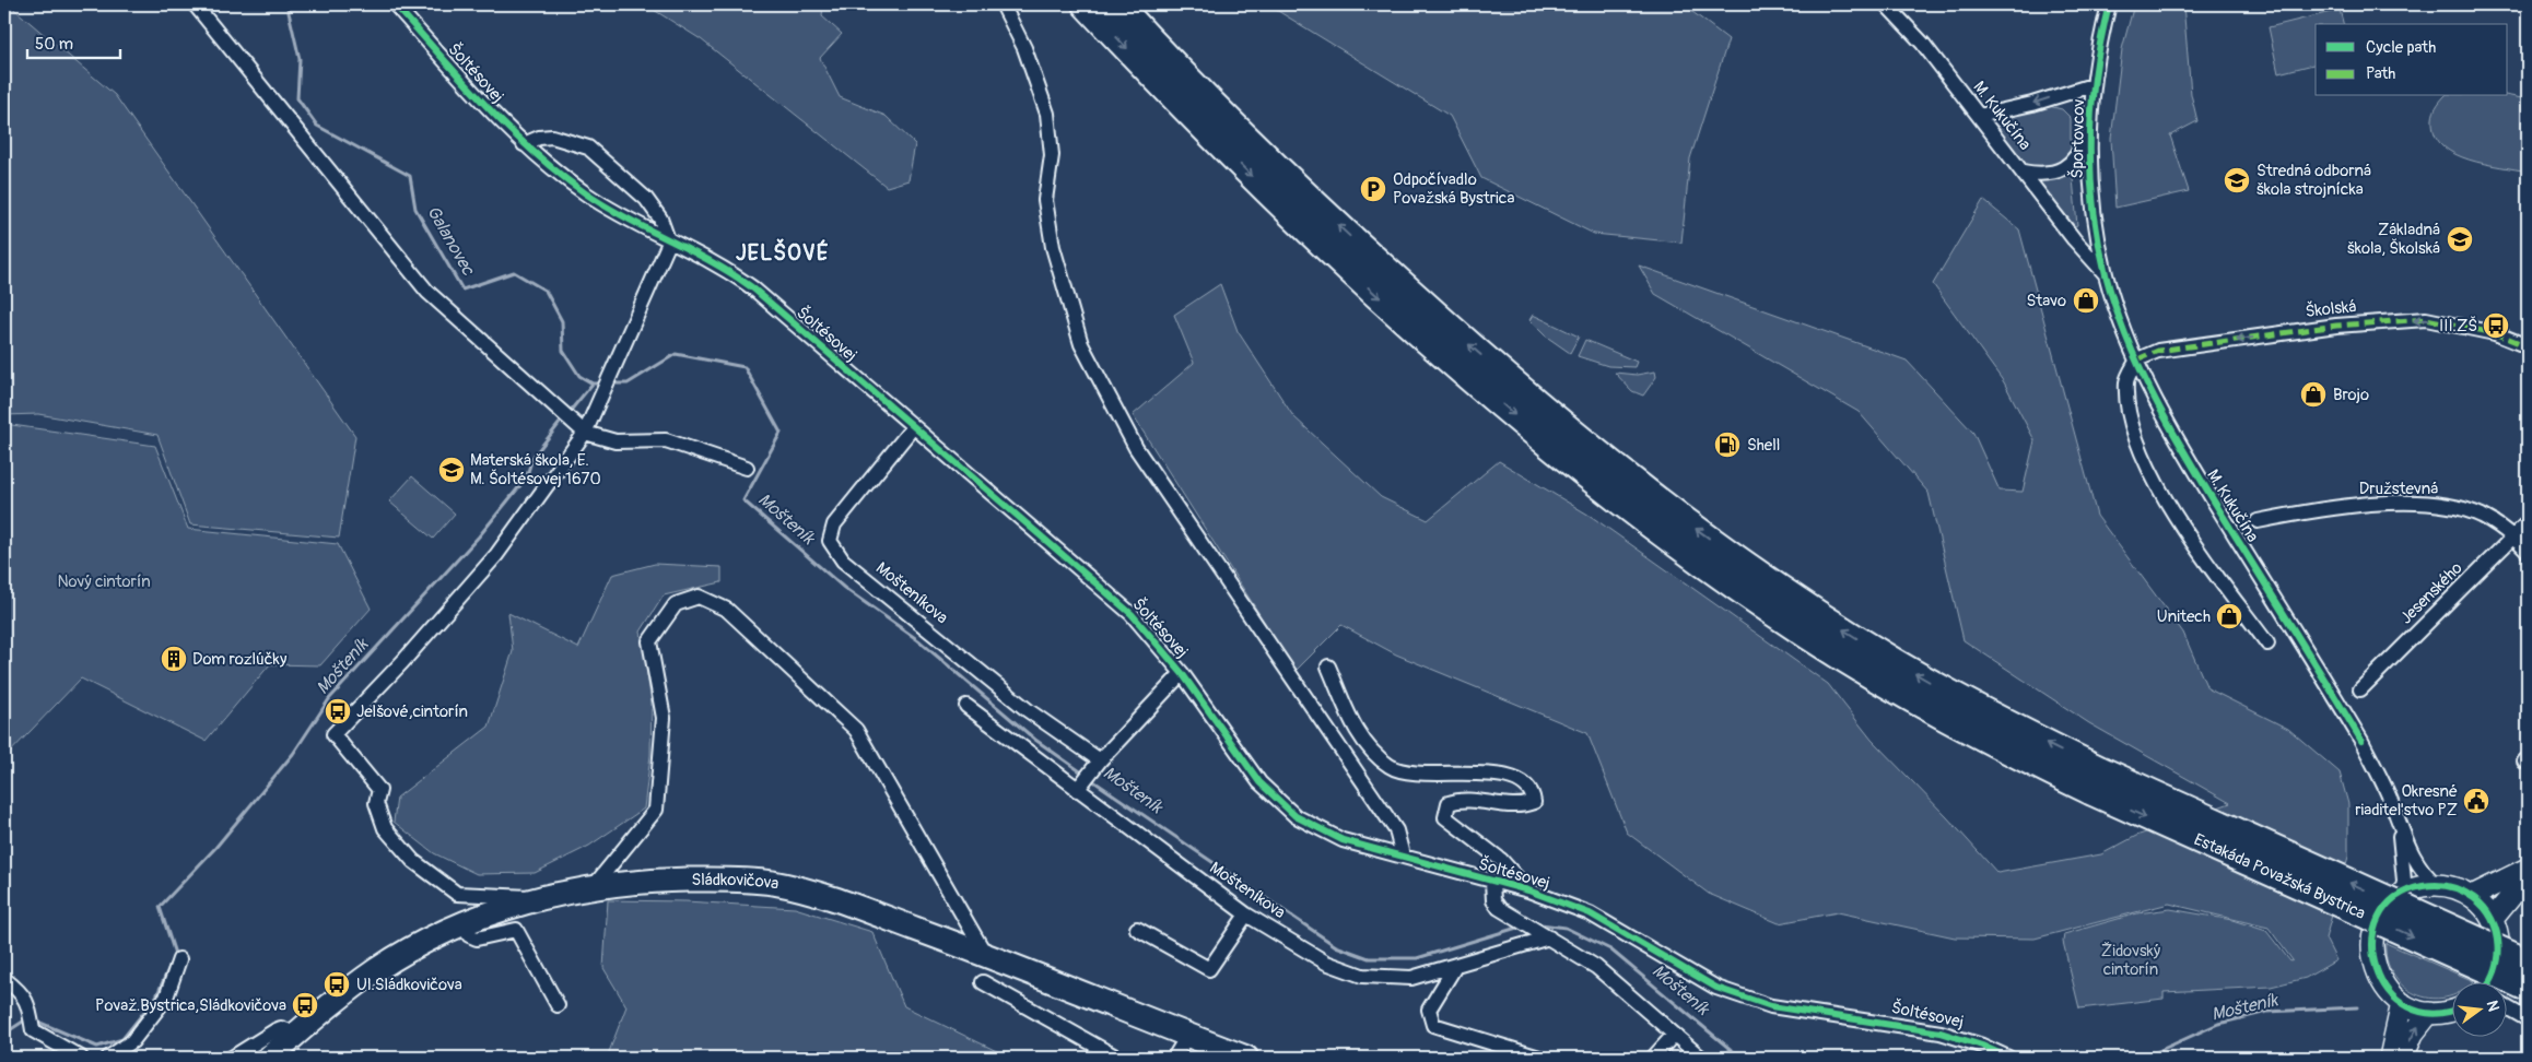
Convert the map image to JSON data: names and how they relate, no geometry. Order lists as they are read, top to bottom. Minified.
{"streets":{"highway":["Estakáda Považská Bystrica"],"main road":["Sládkovičova"],"street":["Šoltésovej","M. Kukučína","Športovcov","Školská","Družstevná","Mošteníkova","Jesenského"]},"crossings":[["Šoltésovej","Mošteníkova"],["M. Kukučína","Športovcov"],["M. Kukučína","Školská"],["Družstevná","Jesenského"]],"one_way":["Školská"],"districts":["JELŠOVÉ"],"water":["Galanovec","Mošteník"],"parks":["Nový cintorín","Židovský cintorín"],"places":{"school or university":["Stredná odborná škola strojnícka","Základná škola, Školská","Materská škola, E. M. Šoltésovej 1670"],"parking":["Odpočívadlo Považská Bystrica"],"shop":["Stavo","Brojo","Unitech"],"bus stop":["III.ZŠ","Jelšové,cintorín","Ul.Sládkovičova","Považ.Bystrica,Sládkovičova"],"fuel station":["Shell"],"building":["Dom rozlúčky"],"public building":["Okresné riaditeľstvo PZ"]},"legend":["Cycle path","Path"],"scale_bar":"50 m","north":"right"}
